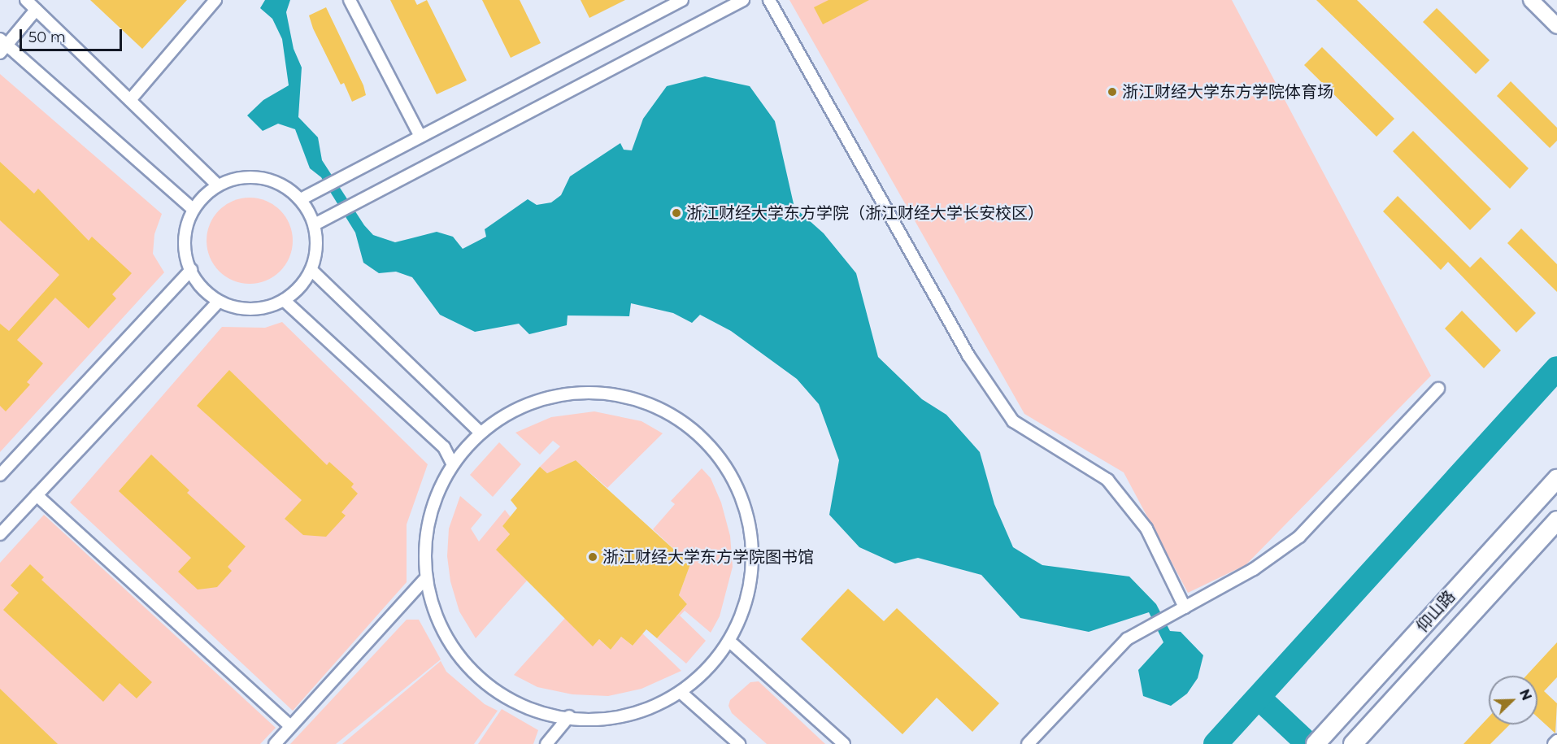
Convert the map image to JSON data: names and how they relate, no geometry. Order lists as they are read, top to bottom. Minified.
{"streets":{"main road":["仰山路"]},"places":["浙江财经大学东方学院体育场","浙江财经大学东方学院（浙江财经大学长安校区）","浙江财经大学东方学院图书馆"],"scale_bar":"50 m","north":"top right"}
